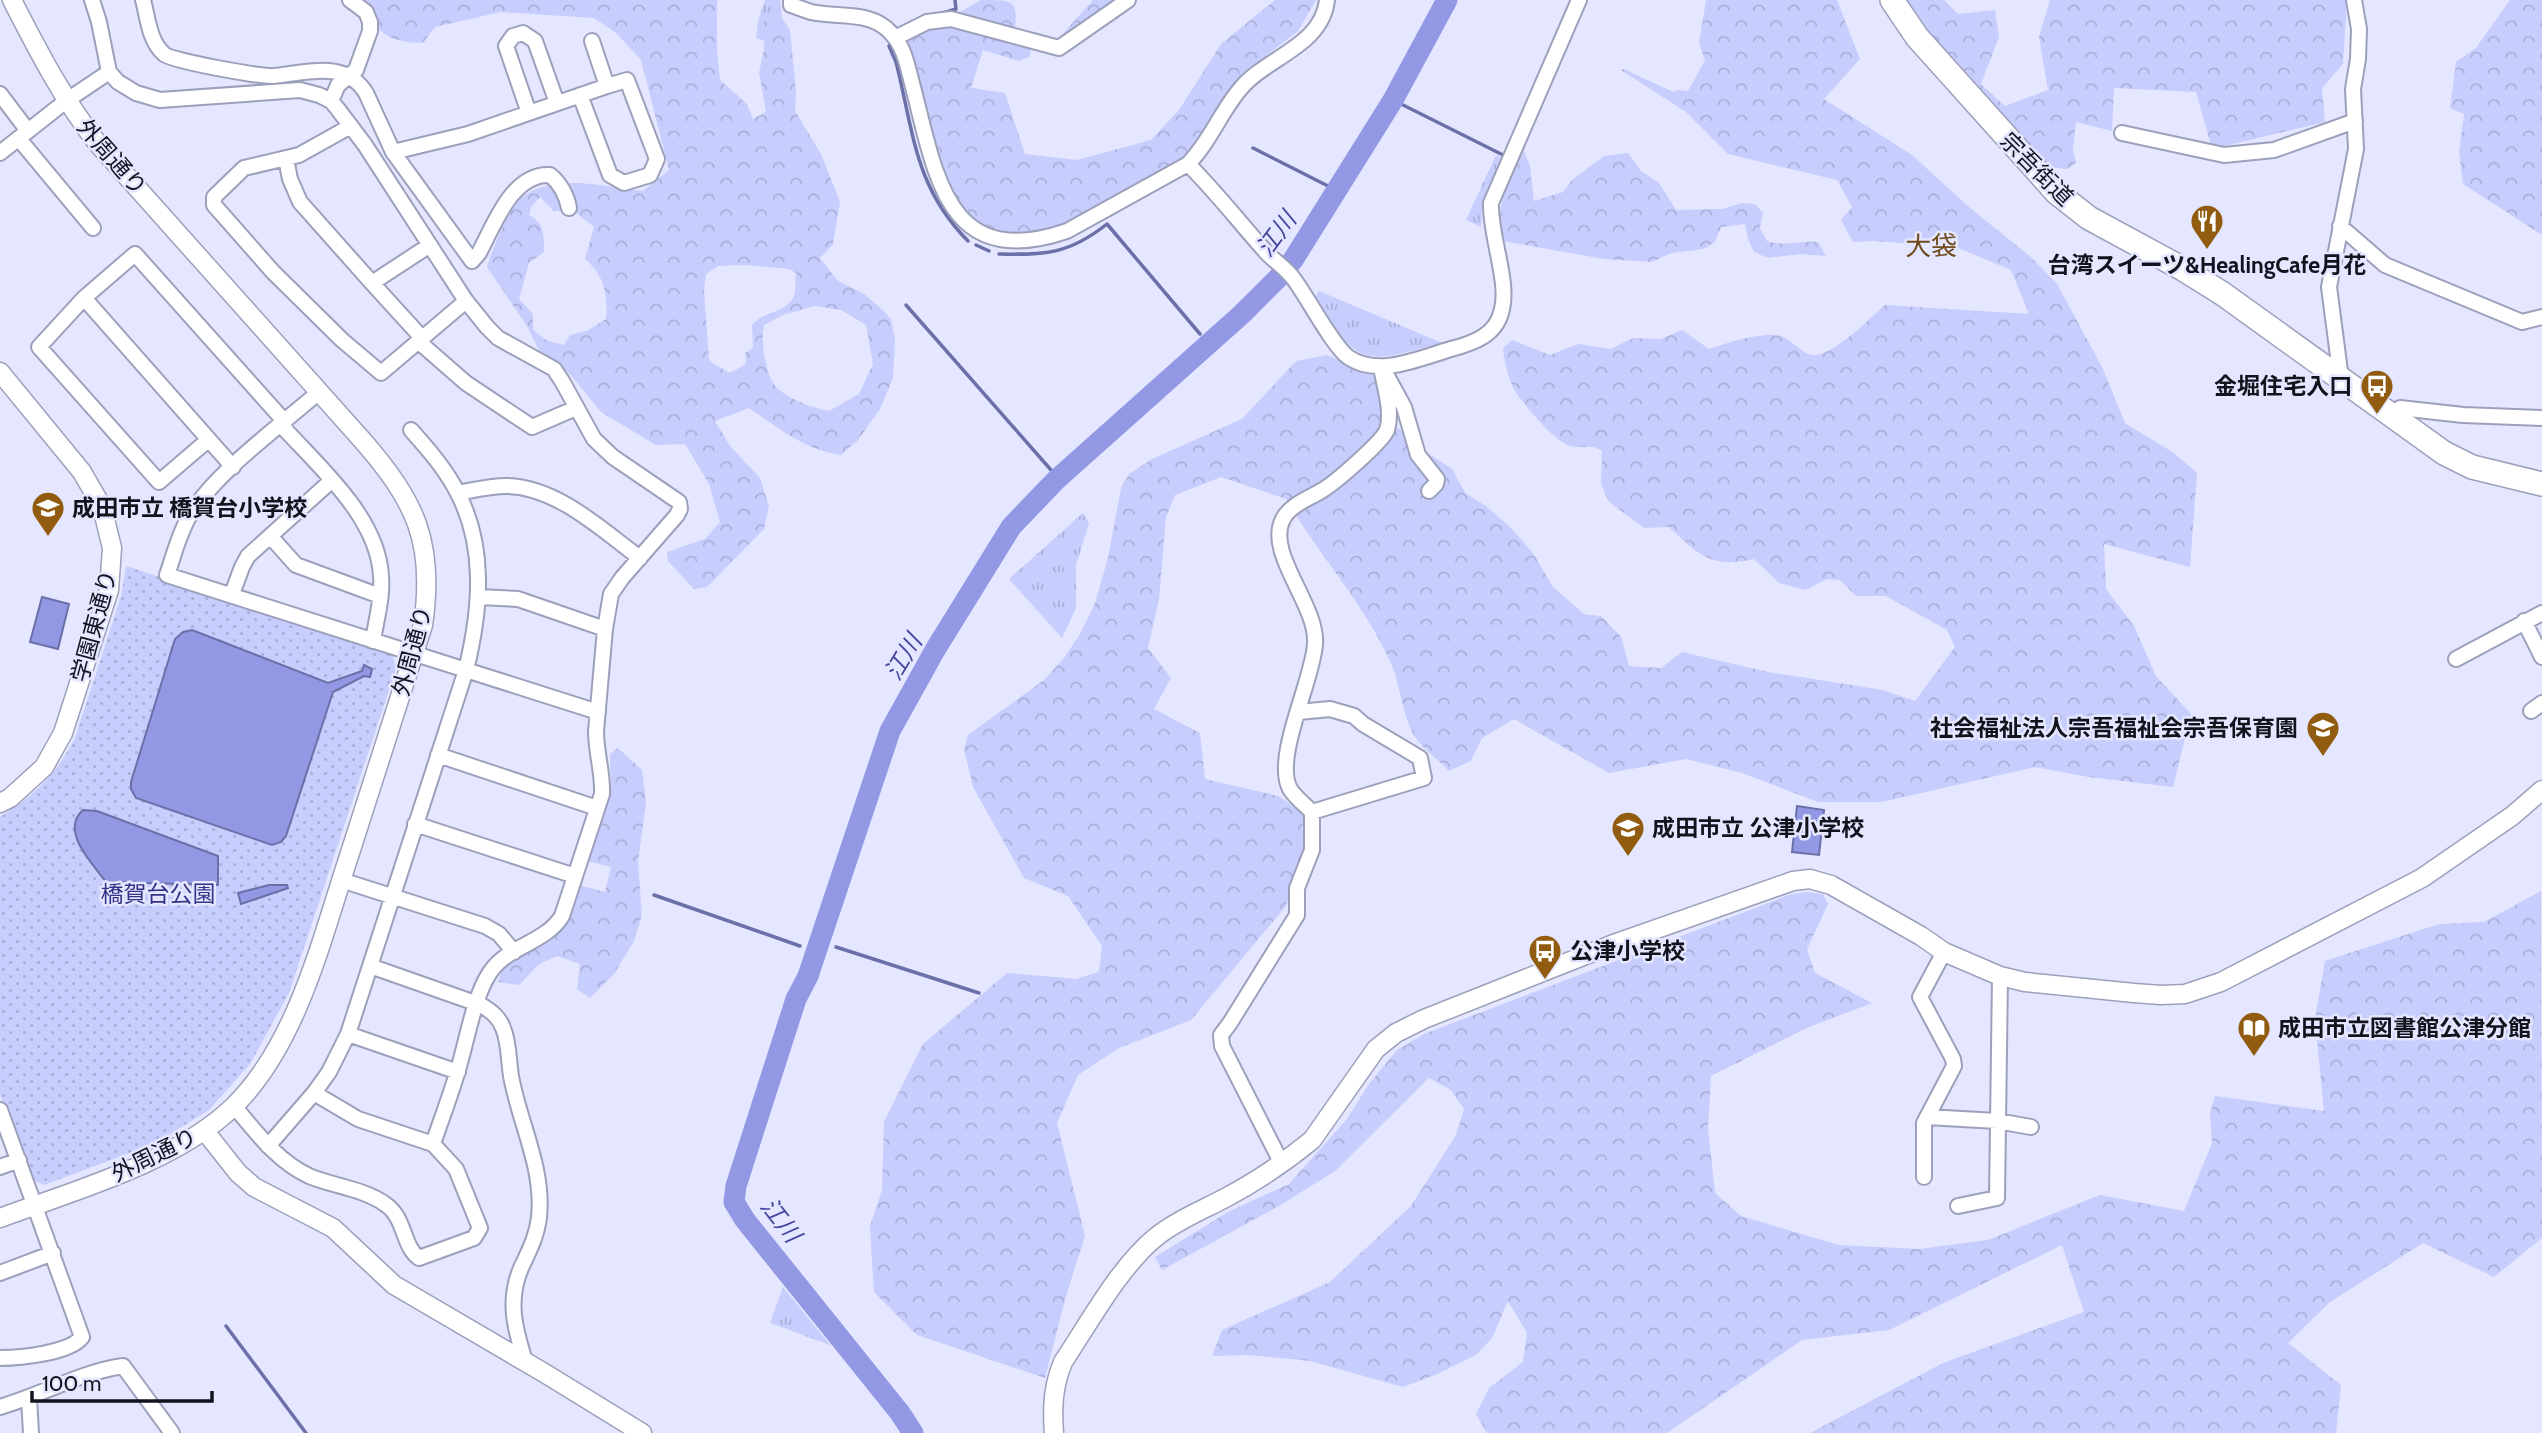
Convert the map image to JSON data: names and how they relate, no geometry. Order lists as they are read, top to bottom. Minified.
{"streets":{"highway":["宗吾街道"],"street":["外周通り","学園東通り"]},"districts":["大袋"],"water":["江川"],"parks":["橋賀台公園"],"places":{"restaurant":["台湾スイーツ&HealingCafe月花"],"bus stop":["金堀住宅入口","公津小学校"],"school or university":["成田市立 橋賀台小学校","社会福祉法人宗吾福祉会宗吾保育園","成田市立 公津小学校"],"library":["成田市立図書館公津分館"]},"scale_bar":"100 m"}
